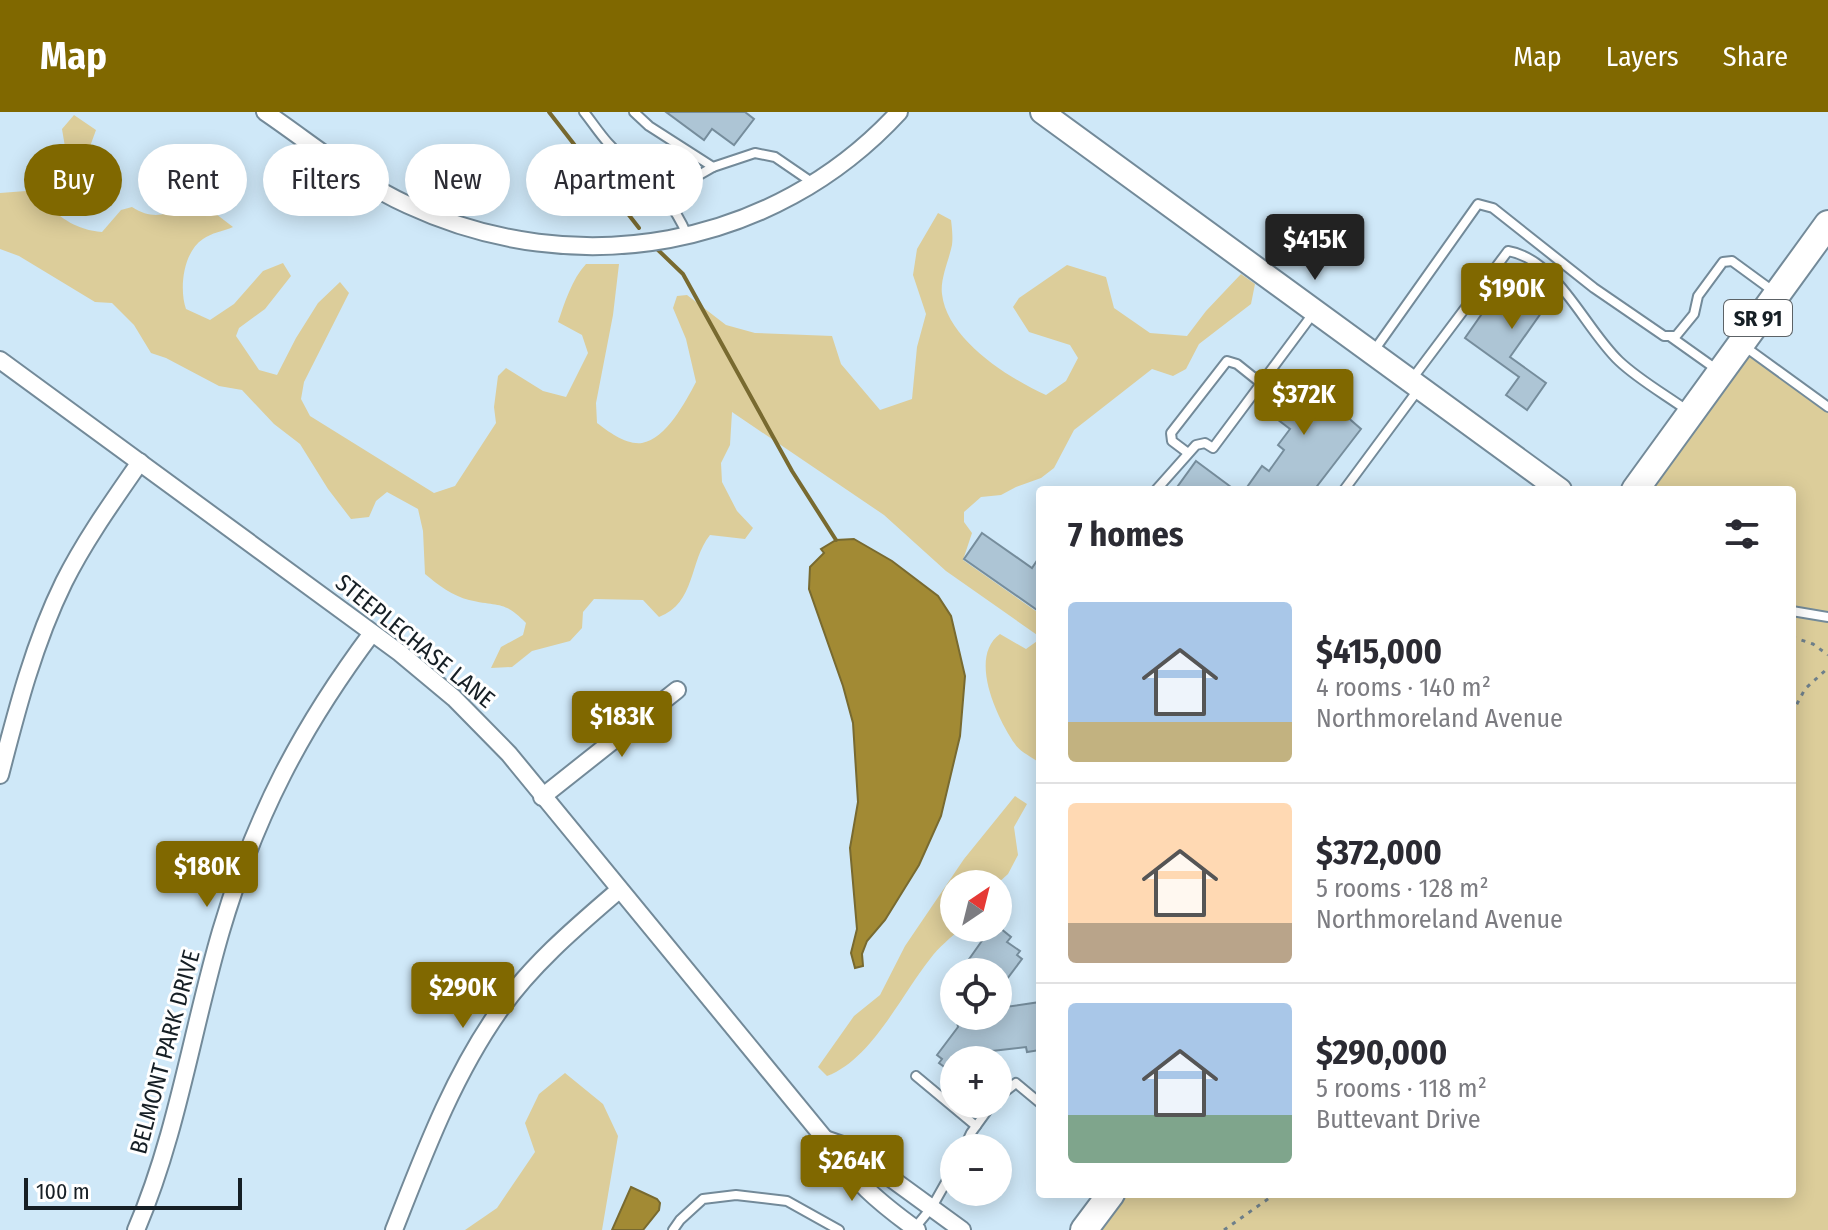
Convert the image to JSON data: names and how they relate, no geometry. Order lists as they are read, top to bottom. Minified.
{"streets":{"main road":["SR 91"],"street":["STEEPLECHASE LANE","BELMONT PARK DRIVE"]},"crossings":[["STEEPLECHASE LANE","BELMONT PARK DRIVE"]],"scale_bar":"100 m","north":"top right","page":{"header":"Map","nav":["Map","Layers","Share"],"chip":["Buy","Rent","Filters","New","Apartment"],"price":["$415K","$190K","$372K","$183K","$180K","$290K","$264K"],"heading":"7 homes","list":[{"name":"$415,000","note":"4 rooms · 140 m² · Northmoreland Avenue"},{"name":"$372,000","note":"5 rooms · 128 m² · Northmoreland Avenue"},{"name":"$290,000","note":"5 rooms · 118 m² · Buttevant Drive"}],"map_buttons":["+","−"],"scale":"100 m"}}
